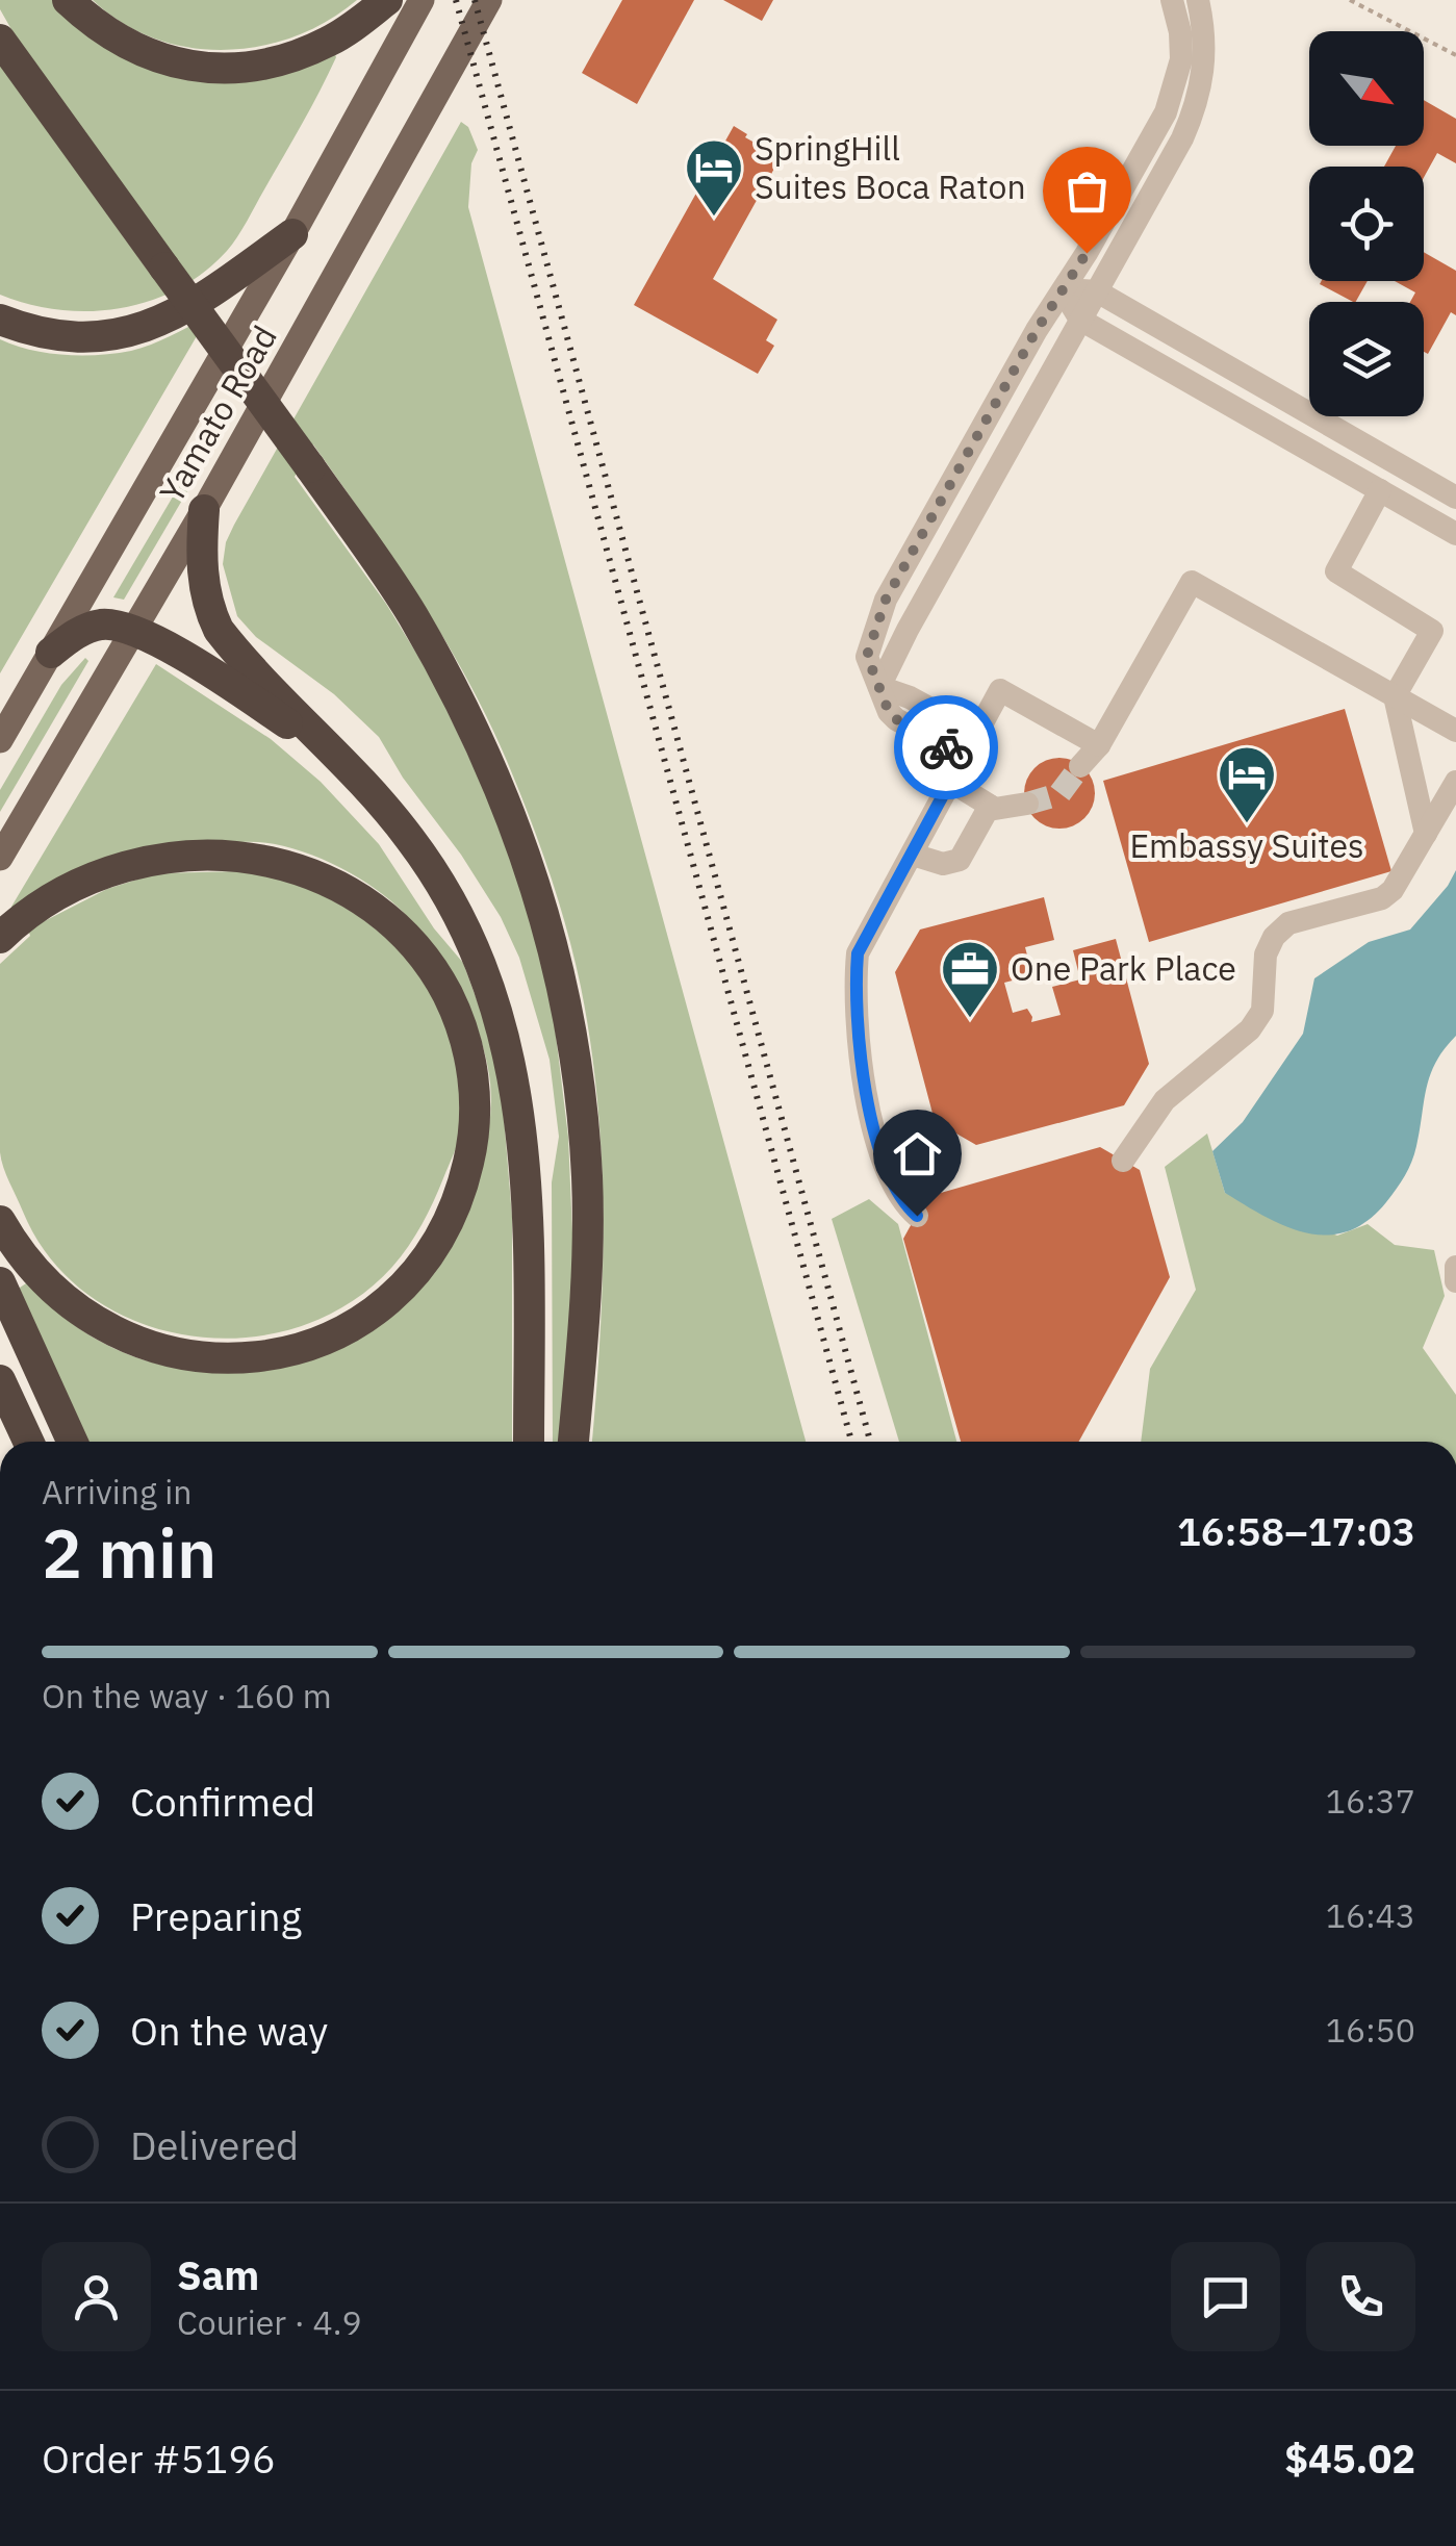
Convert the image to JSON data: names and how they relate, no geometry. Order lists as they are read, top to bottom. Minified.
{"streets":{"main road":["Yamato Road"]},"places":{"hotel":["SpringHill Suites Boca Raton","Embassy Suites"],"office":["One Park Place"]},"north":"bottom right","page":{"heading":["2 min","Arriving in","16:58–17:03"],"panel":["Sam","Courier · 4.9","Order #5196","$45.02"],"bar":"On the way · 160 m","list":[["Confirmed","16:37"],["Preparing","16:43"],["On the way","16:50"],"Delivered"]}}
